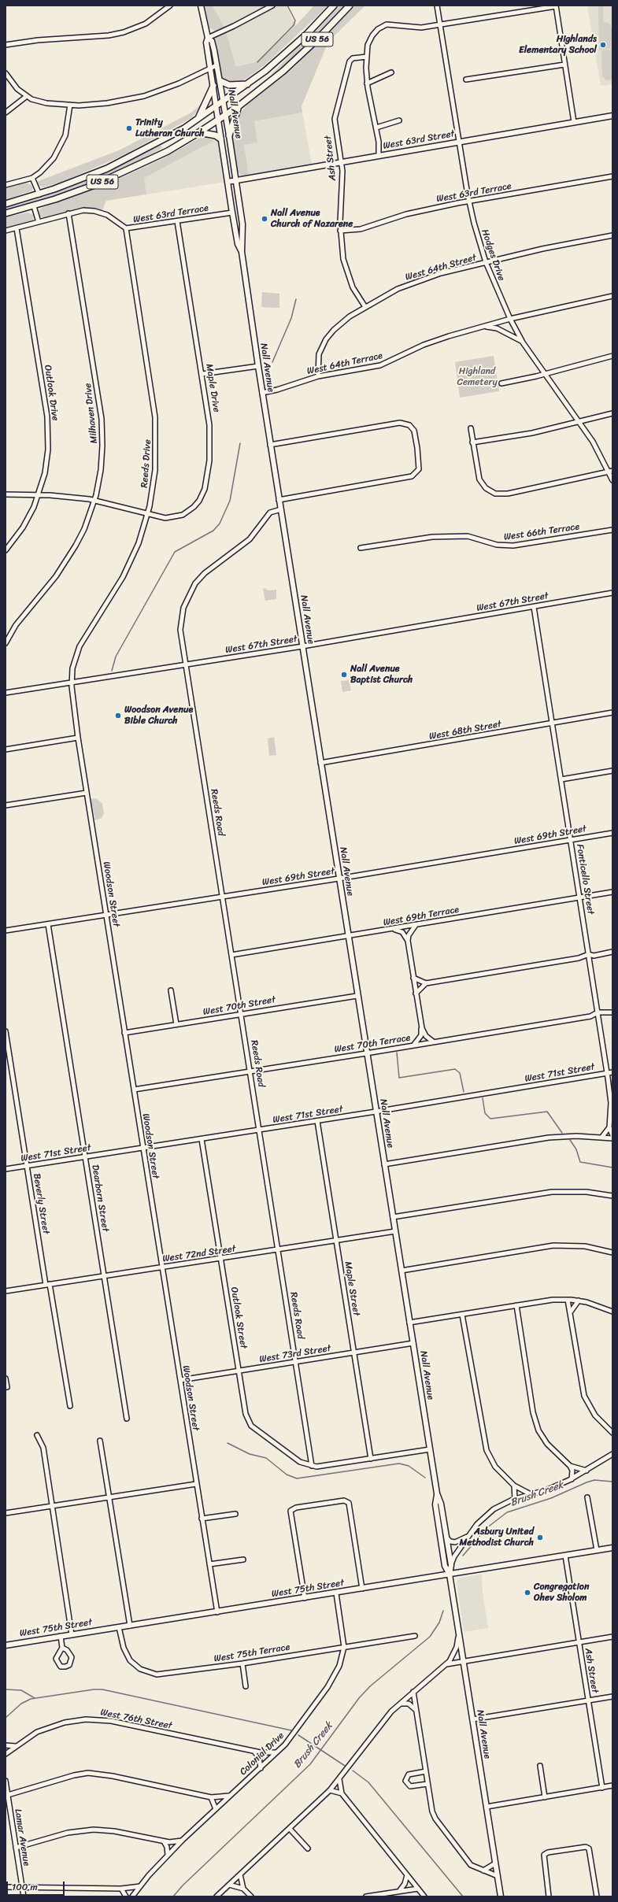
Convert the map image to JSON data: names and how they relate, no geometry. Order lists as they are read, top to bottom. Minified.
{"streets":{"highway":["US 56"],"main road":["Nall Avenue","West 63rd Street","West 75th Street"],"street":["Ash Street","West 63rd Terrace","Hodges Drive","West 64th Street","West 64th Terrace","Maple Drive","Outlook Drive","Milhaven Drive","Reeds Drive","West 66th Terrace","West 67th Street","West 68th Street","Reeds Road","West 69th Street","Fonticello Street","Woodson Street","West 69th Terrace","West 70th Street","West 70th Terrace","West 71st Street","Dearborn Street","Beverly Street","West 72nd Street","Maple Street","Outlook Street","West 73rd Street","West 75th Terrace","West 76th Street","Colonial Drive","Lamar Avenue"]},"crossings":[["US 56","Nall Avenue"],["Nall Avenue","West 63rd Street"],["Nall Avenue","West 63rd Terrace"],["Nall Avenue","West 64th Terrace"],["Nall Avenue","West 67th Street"],["Nall Avenue","West 68th Street"],["Nall Avenue","Reeds Road"],["Nall Avenue","West 69th Street"],["Nall Avenue","West 69th Terrace"],["Nall Avenue","West 70th Street"],["Nall Avenue","West 70th Terrace"],["Nall Avenue","West 71st Street"],["Nall Avenue","West 72nd Street"],["Nall Avenue","West 73rd Street"],["Nall Avenue","West 75th Street"],["West 63rd Street","Ash Street"],["West 63rd Street","Hodges Drive"],["Ash Street","West 63rd Terrace"],["Ash Street","West 64th Street"],["Ash Street","West 75th Street"],["West 63rd Terrace","Hodges Drive"],["West 63rd Terrace","Maple Drive"],["West 63rd Terrace","Outlook Drive"],["West 63rd Terrace","Milhaven Drive"],["West 63rd Terrace","Reeds Drive"],["Hodges Drive","West 64th Street"],["Hodges Drive","West 64th Terrace"],["West 64th Street","West 64th Terrace"],["Maple Drive","Outlook Drive"],["Maple Drive","Milhaven Drive"],["Maple Drive","Reeds Drive"],["Reeds Drive","West 67th Street"],["Reeds Drive","Woodson Street"],["West 67th Street","Reeds Road"],["West 67th Street","Fonticello Street"],["West 67th Street","Woodson Street"],["West 68th Street","Fonticello Street"],["Reeds Road","West 69th Street"],["Reeds Road","West 69th Terrace"],["Reeds Road","West 70th Street"],["Reeds Road","West 70th Terrace"],["Reeds Road","West 71st Street"],["Reeds Road","West 72nd Street"],["Reeds Road","Outlook Street"],["Reeds Road","West 73rd Street"],["West 69th Street","Fonticello Street"],["West 69th Street","Woodson Street"],["West 69th Street","Dearborn Street"],["Fonticello Street","West 69th Terrace"],["Fonticello Street","West 70th Terrace"],["Fonticello Street","West 71st Street"],["Woodson Street","West 70th Street"],["Woodson Street","West 70th Terrace"],["Woodson Street","West 71st Street"],["Woodson Street","West 72nd Street"],["Woodson Street","West 73rd Street"],["Woodson Street","West 75th Street"],["West 71st Street","Dearborn Street"],["West 71st Street","Beverly Street"],["West 71st Street","Maple Street"],["West 71st Street","Outlook Street"],["Dearborn Street","West 72nd Street"],["Beverly Street","West 72nd Street"],["West 72nd Street","Maple Street"],["West 72nd Street","Outlook Street"],["Maple Street","West 73rd Street"],["Outlook Street","West 73rd Street"],["West 75th Street","West 75th Terrace"],["West 75th Street","Colonial Drive"],["West 75th Terrace","Colonial Drive"],["West 76th Street","Colonial Drive"]],"water":["Brush Creek"],"parks":["Highland Cemetery"],"places":["Highlands Elementary School","Trinity Lutheran Church","Nall Avenue Church of Nazarene","Nall Avenue Baptist Church","Woodson Avenue Bible Church","Asbury United Methodist Church","Congregation Ohev Sholom"],"scale_bar":"100 m"}
